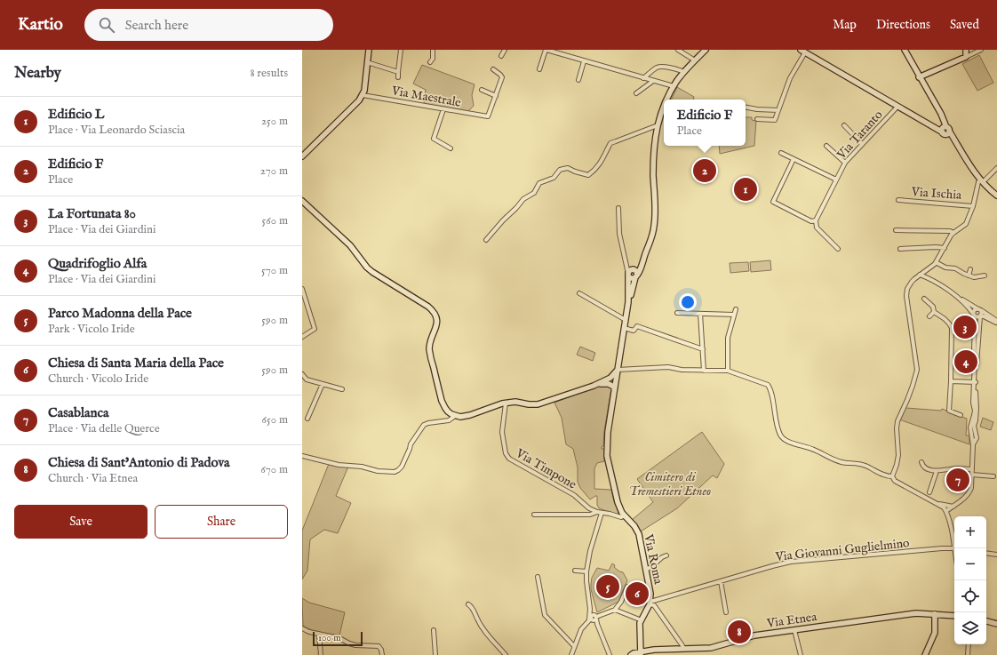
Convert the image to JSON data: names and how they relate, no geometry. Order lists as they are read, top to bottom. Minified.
{"streets":{"main road":["Via Roma","Via Etnea"],"street":["Via Maestrale","Via Taranto","Via Ischia","Via Timpone","Via Giovanni Guglielmino"]},"crossings":[["Via Timpone","Via Roma"],["Via Giovanni Guglielmino","Via Roma"]],"parks":["Cimitero di Tremestieri Etneo"],"scale_bar":"100 m","page":{"header":"Kartio","search":"Search here","nav":["Map","Directions","Saved"],"heading":["Nearby","8 results"],"list":[{"mark":"1","name":"Edificio L","note":"Place · Via Leonardo Sciascia","value":"250 m"},{"mark":"2","name":"Edificio F","note":"Place","value":"270 m"},{"mark":"3","name":"La Fortunata 80","note":"Place · Via dei Giardini","value":"560 m"},{"mark":"4","name":"Quadrifoglio Alfa","note":"Place · Via dei Giardini","value":"570 m"},{"mark":"5","name":"Parco Madonna della Pace","note":"Park · Vicolo Iride","value":"590 m"},{"mark":"6","name":"Chiesa di Santa Maria della Pace","note":"Church · Vicolo Iride","value":"590 m"},{"mark":"7","name":"Casablanca","note":"Place · Via delle Querce","value":"650 m"},{"mark":"8","name":"Chiesa di Sant'Antonio di Padova","note":"Church · Via Etnea","value":"670 m"}],"popup":["Edificio F","Place"],"pins":["2","1","3","4","7","5","6","8"],"buttons":["Save","Share"],"map_buttons":["+","−"],"scale":"100 m"}}
